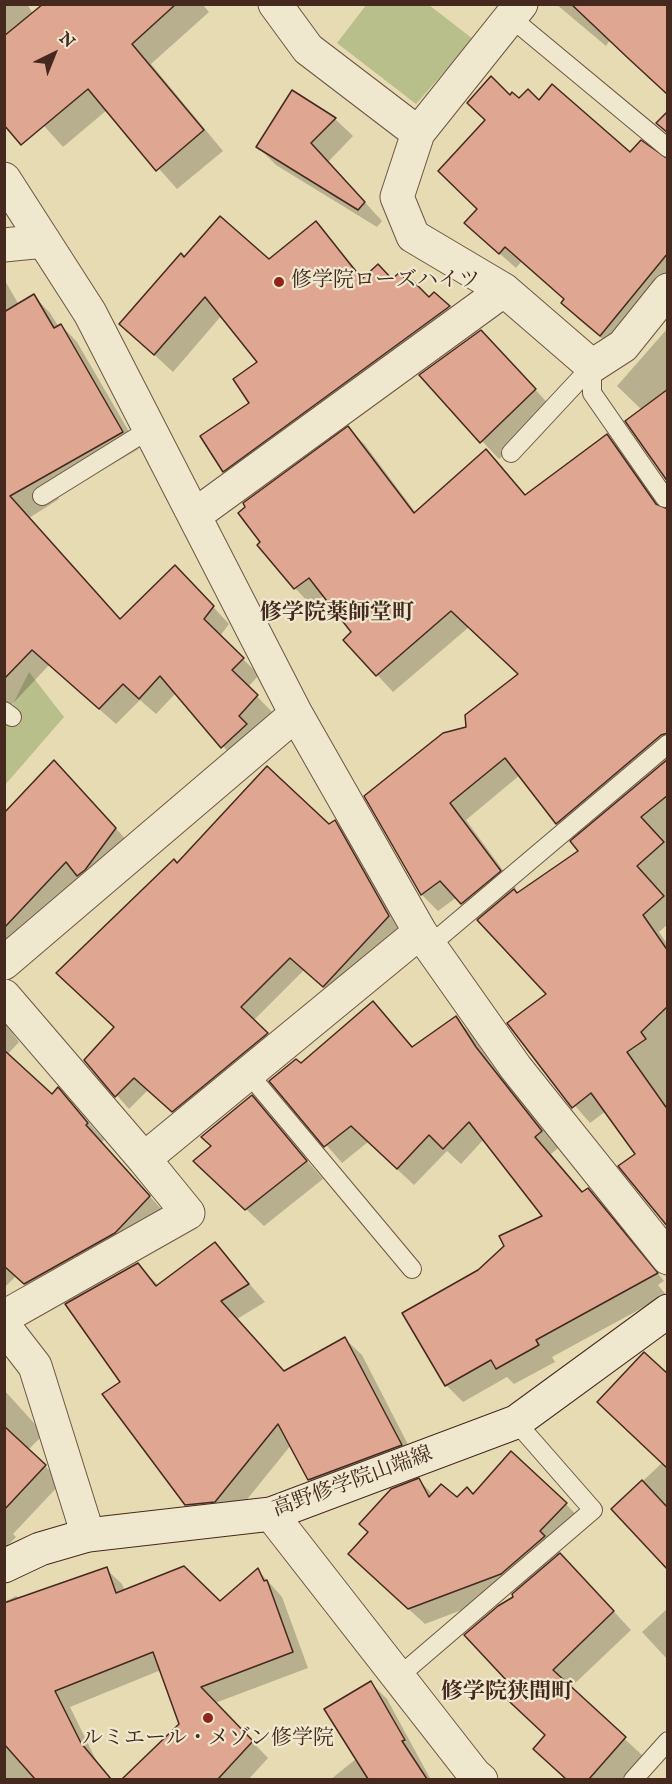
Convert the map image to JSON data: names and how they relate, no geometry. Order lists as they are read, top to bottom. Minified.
{"streets":{"street":["高野修学院山端線"]},"districts":["修学院薬師堂町","修学院狭間町"],"places":["修学院ローズハイツ","ルミエール・メゾン修学院"],"north":"top right"}
